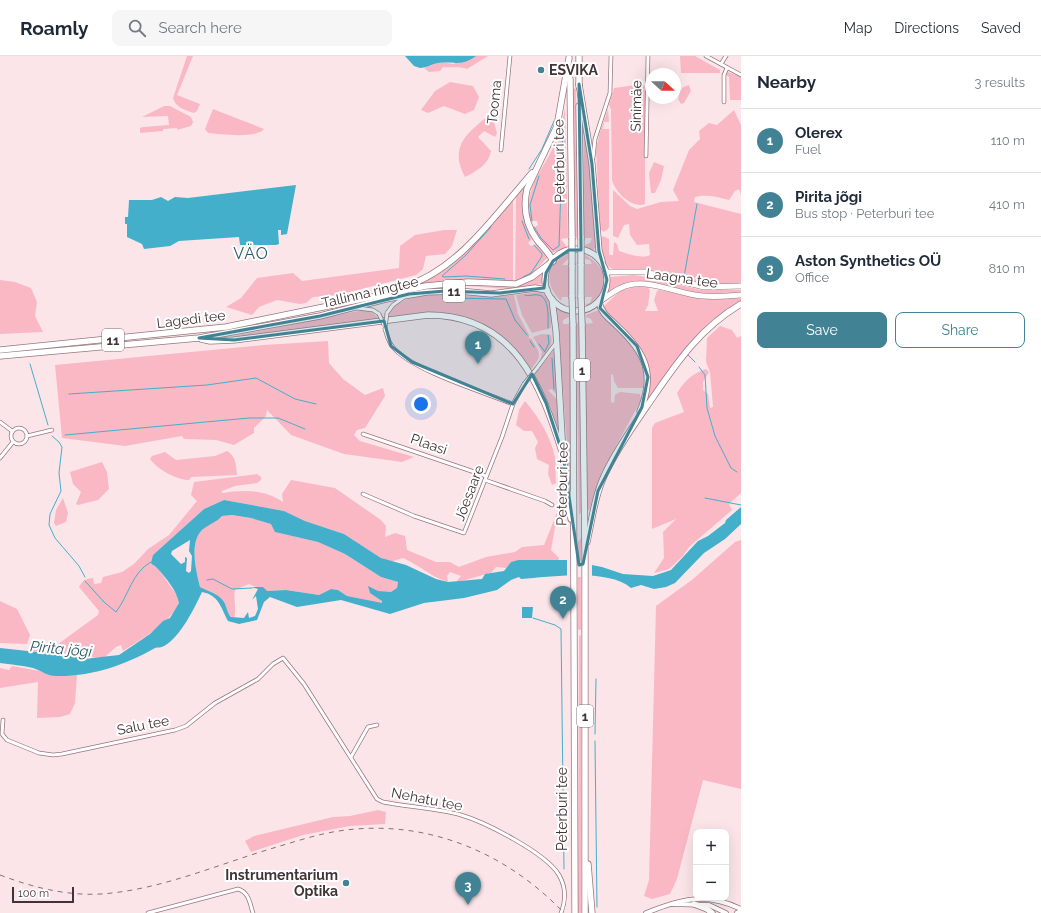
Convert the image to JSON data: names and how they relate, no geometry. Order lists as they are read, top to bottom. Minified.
{"streets":{"highway":["Peterburi tee","11","Tallinna ringtee","Lagedi tee","1"],"main road":["Laagna tee"],"street":["Tooma","Sinimäe","Plaasi","Jõesaare","Salu tee","Nehatu tee"]},"crossings":[["Laagna tee","Tallinna ringtee"],["Tallinna ringtee","Lagedi tee"],["Plaasi","Jõesaare"],["Salu tee","Nehatu tee"]],"districts":["VÄO"],"water":["Pirita jõgi"],"places":["ESVIKA","Instrumentarium Optika"],"scale_bar":"100 m","north":"right","page":{"header":"Roamly","search":"Search here","nav":["Map","Directions","Saved"],"heading":["Nearby","3 results"],"list":[{"mark":"1","name":"Olerex","note":"Fuel","value":"110 m"},{"mark":"2","name":"Pirita jõgi","note":"Bus stop · Peterburi tee","value":"410 m"},{"mark":"3","name":"Aston Synthetics OÜ","note":"Office","value":"810 m"}],"buttons":["Save","Share"],"pins":["1","2","3"],"map_buttons":["+","−"],"scale":"100 m"}}
